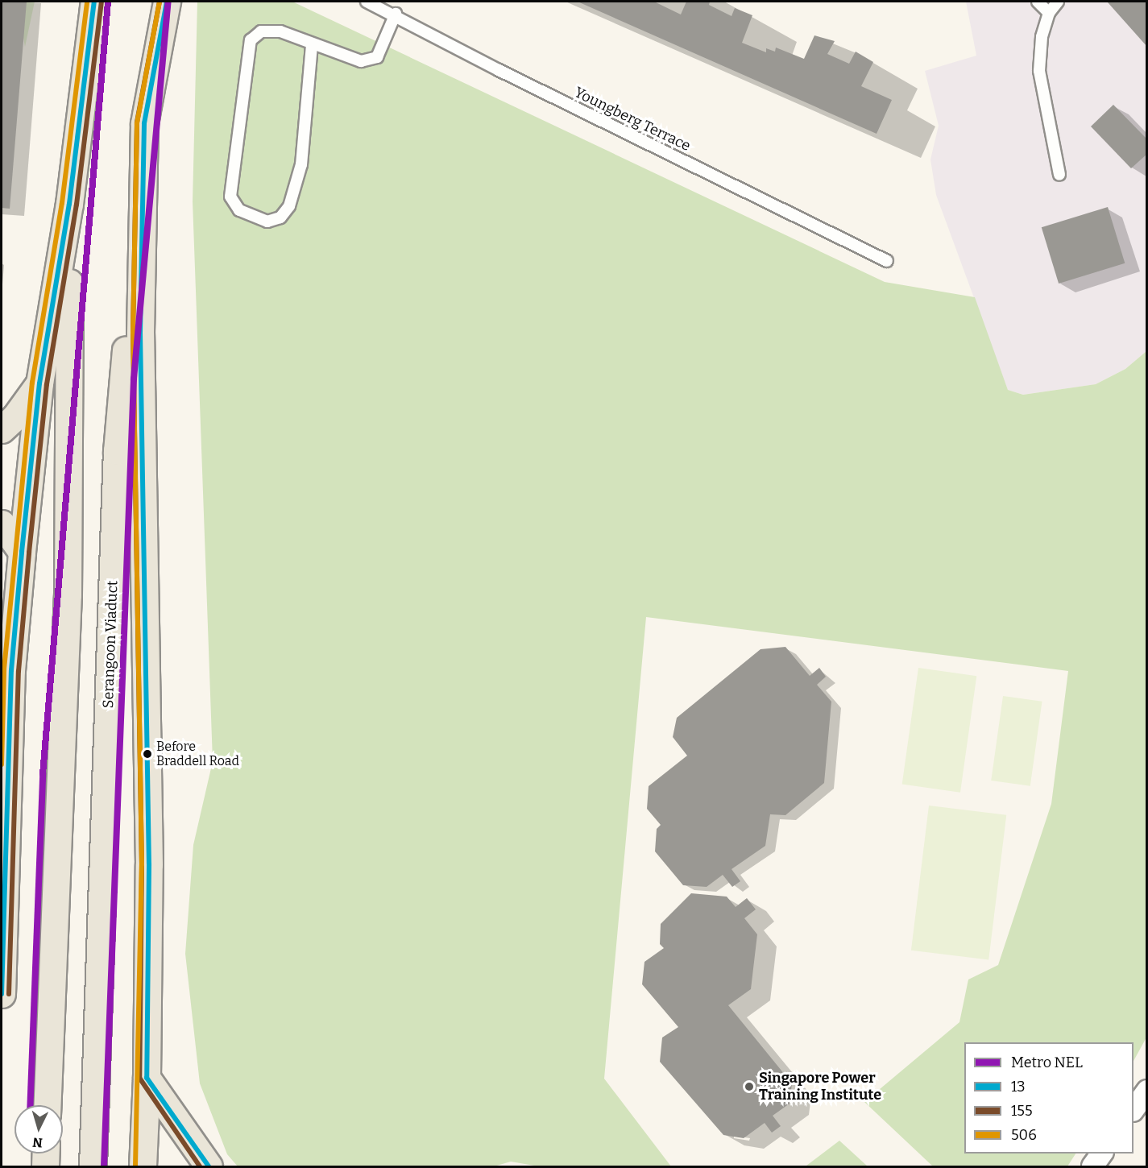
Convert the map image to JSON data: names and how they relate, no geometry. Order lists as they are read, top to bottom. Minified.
{"streets":{"main road":["Serangoon Viaduct"],"lane":["Youngberg Terrace"]},"places":["Before Braddell Road","Singapore Power Training Institute"],"lines":["metro line NEL","transit line 13","transit line 155","transit line 506"],"legend":["Metro NEL","13","155","506"],"north":"bottom"}
